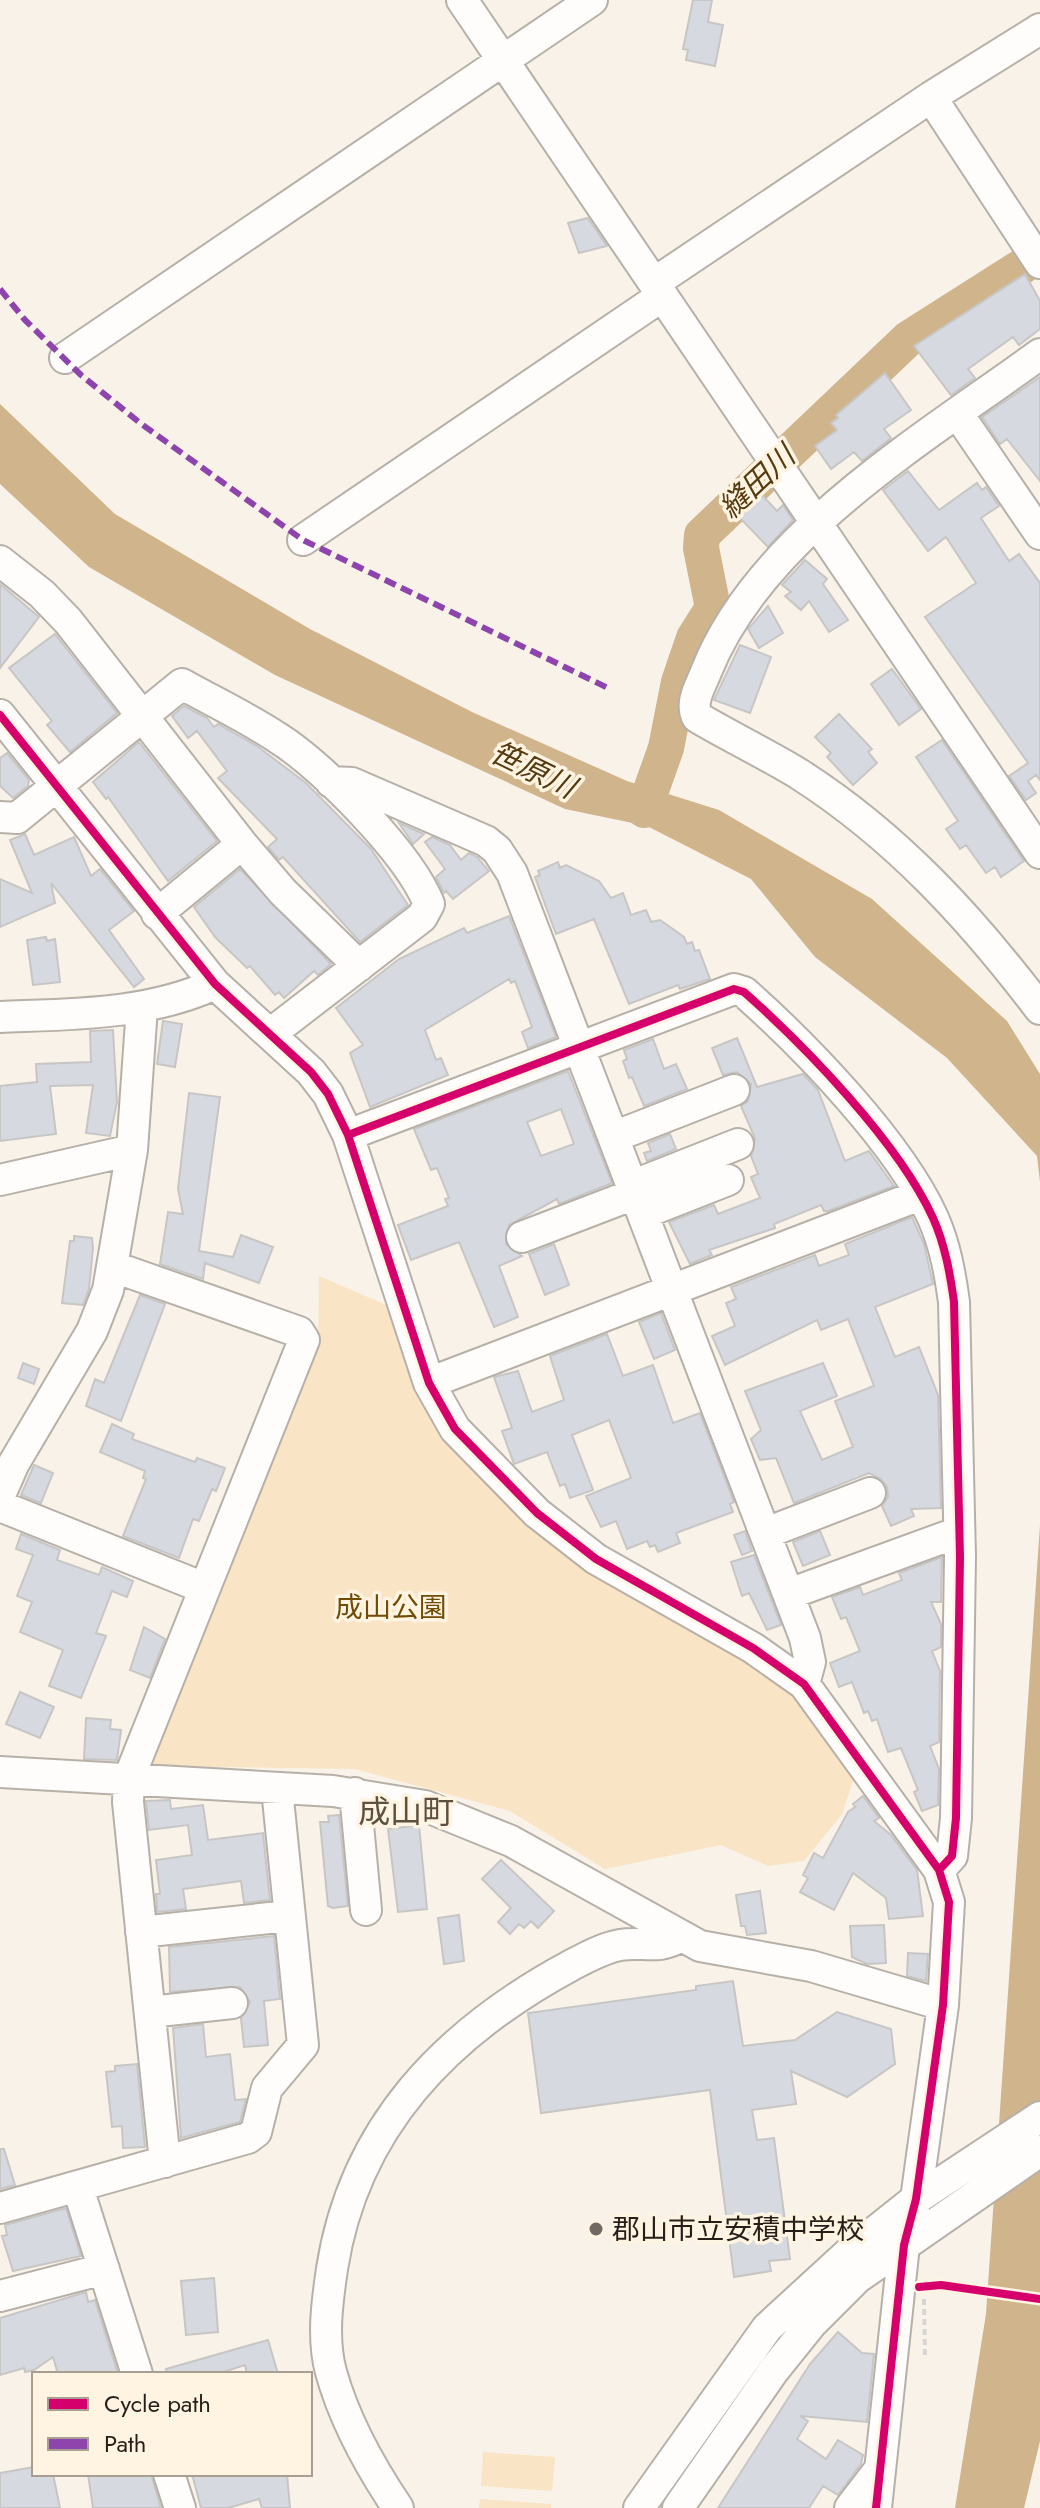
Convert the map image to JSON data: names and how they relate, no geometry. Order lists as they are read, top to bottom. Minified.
{"districts":["成山町"],"water":["縫田川","笹原川"],"parks":["成山公園"],"places":["郡山市立安積中学校"],"legend":["Cycle path","Path"]}
